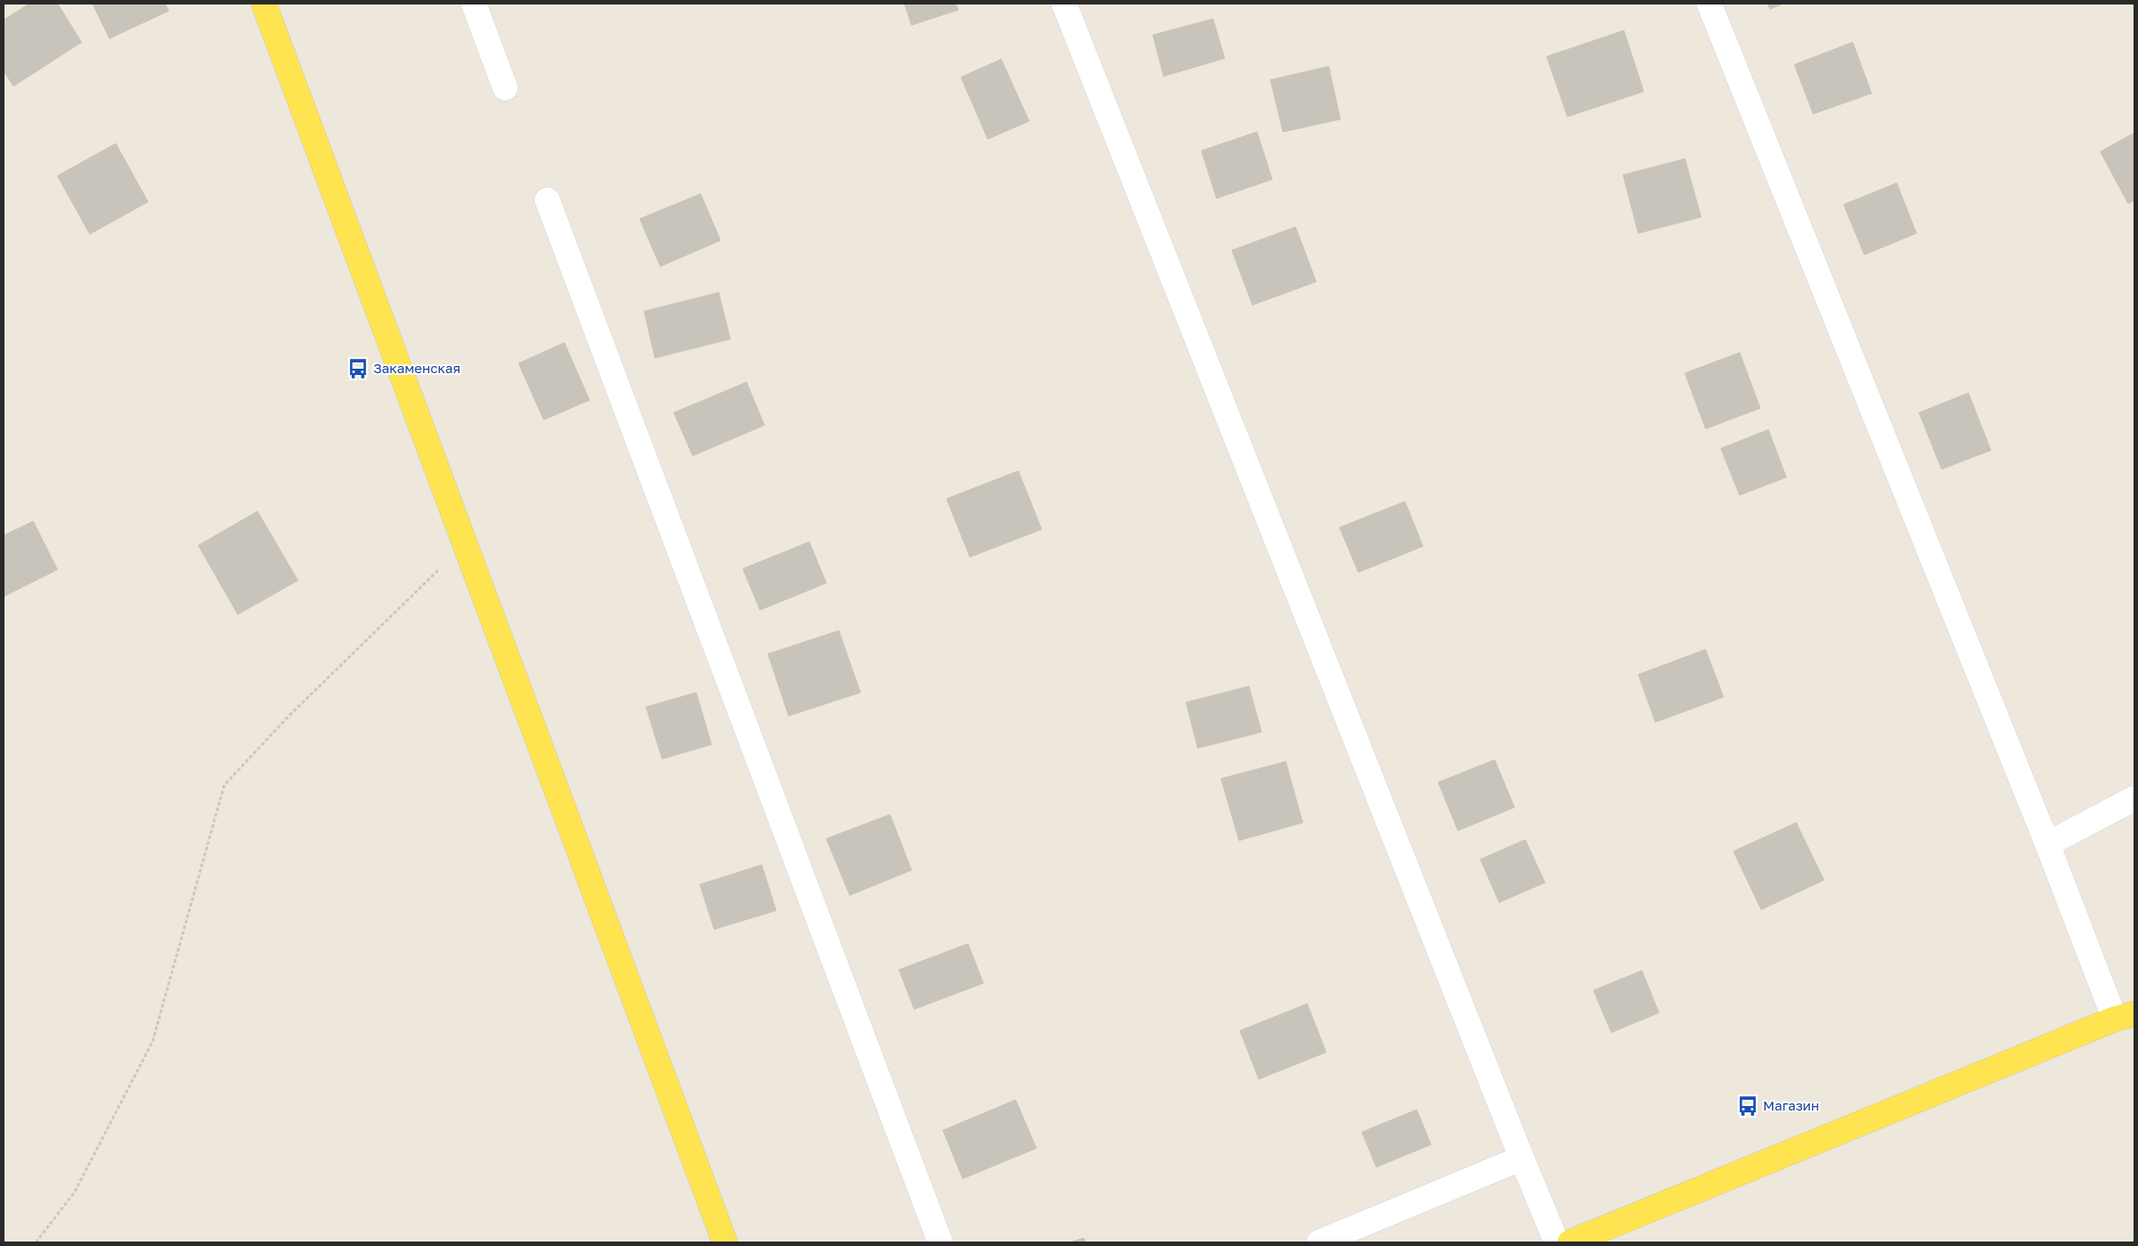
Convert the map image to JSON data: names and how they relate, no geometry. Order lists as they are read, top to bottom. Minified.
{"places":{"bus stop":["Закаменская","Магазин"]}}
